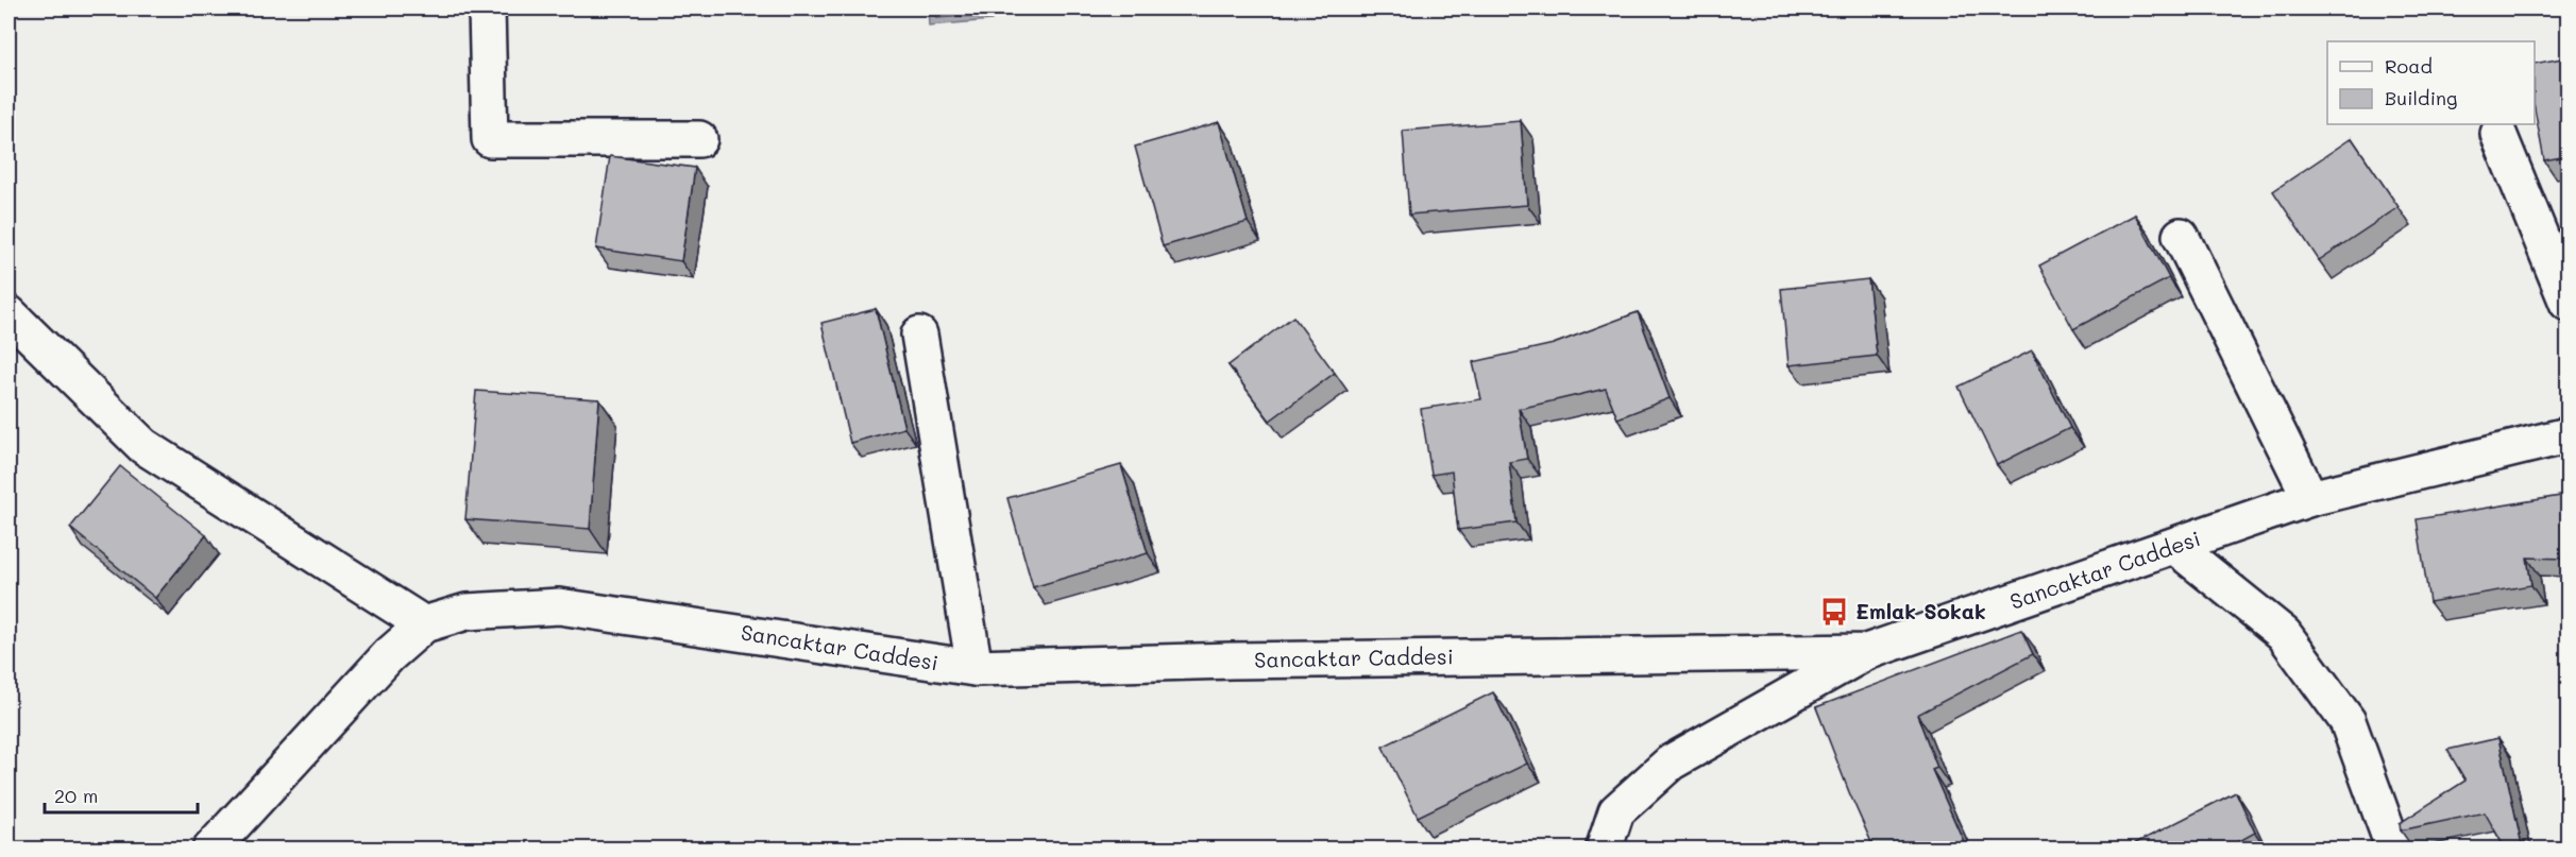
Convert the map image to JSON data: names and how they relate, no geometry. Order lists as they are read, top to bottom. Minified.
{"streets":{"street":["Sancaktar Caddesi"]},"places":{"bus stop":["Emlak Sokak"]},"legend":["Road","Building"],"scale_bar":"20 m"}
